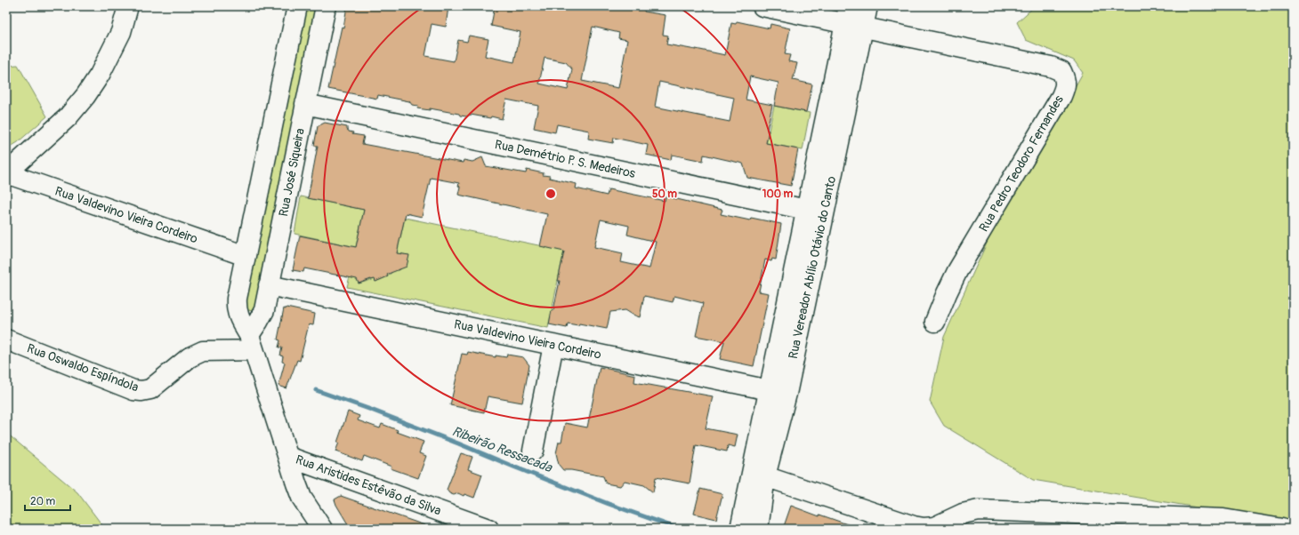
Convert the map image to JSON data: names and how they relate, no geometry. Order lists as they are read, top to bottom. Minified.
{"streets":{"street":["Rua Demétrio P. S. Medeiros","Rua Pedro Teodoro Fernandes","Rua José Siqueira","Rua Valdevino Vieira Cordeiro","Rua Vereador Abílio Otávio do Canto","Rua Oswaldo Espíndola","Rua Aristides Estêvão da Silva"]},"crossings":[["Rua Demétrio P. S. Medeiros","Rua José Siqueira"],["Rua Demétrio P. S. Medeiros","Rua Vereador Abílio Otávio do Canto"],["Rua Pedro Teodoro Fernandes","Rua Vereador Abílio Otávio do Canto"],["Rua José Siqueira","Rua Valdevino Vieira Cordeiro"],["Rua José Siqueira","Rua Oswaldo Espíndola"],["Rua Valdevino Vieira Cordeiro","Rua Vereador Abílio Otávio do Canto"]],"water":["Ribeirão Ressacada"],"scale_bar":"20 m","rings":["50 m","100 m"]}
